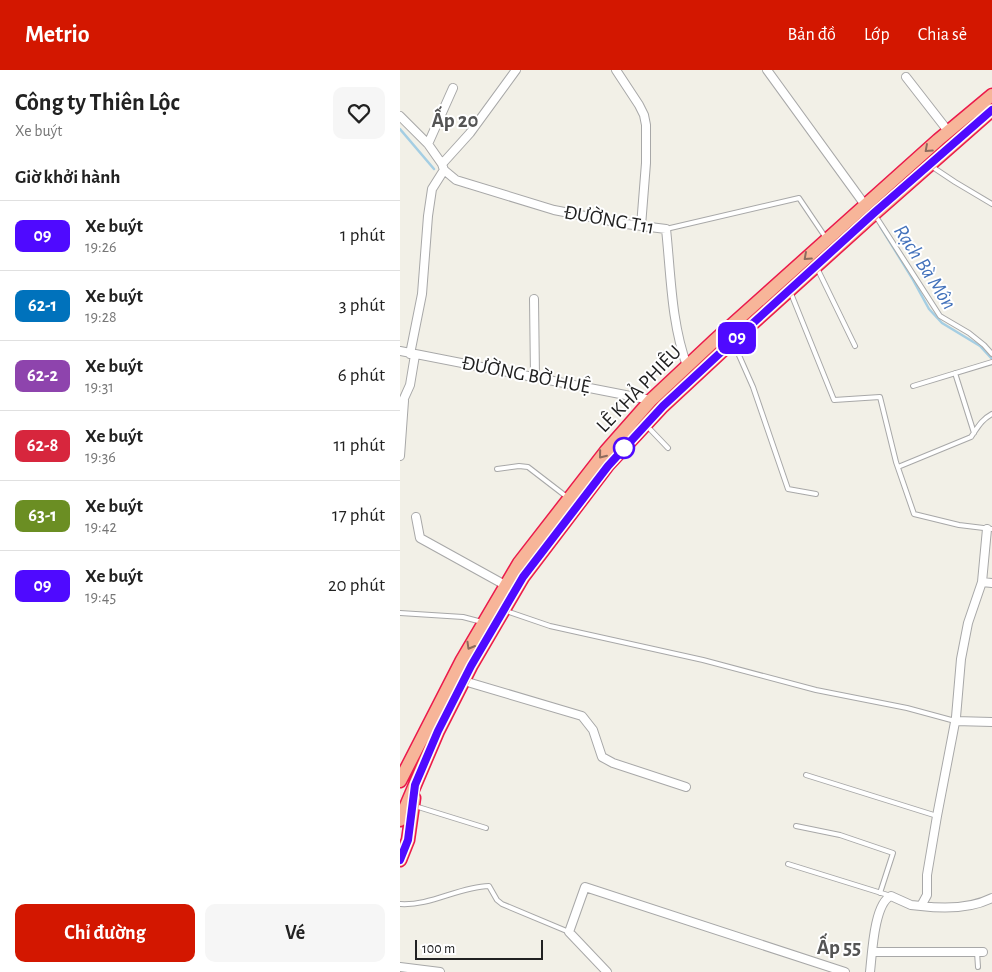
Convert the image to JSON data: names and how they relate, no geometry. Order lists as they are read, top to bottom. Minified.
{"streets":{"highway":["LÊ KHẢ PHIÊU"],"street":["ĐƯỜNG T11","ĐƯỜNG BỜ HUỆ"]},"crossings":[["ĐƯỜNG T11","LÊ KHẢ PHIÊU"],["ĐƯỜNG BỜ HUỆ","LÊ KHẢ PHIÊU"]],"districts":["Ấp 20","Ấp 55"],"water":["Rạch Bà Môn"],"lines":["bus line 09"],"scale_bar":"100 m","page":{"header":"Metrio","nav":["Bản đồ","Lớp","Chia sẻ"],"heading":[["Công ty Thiên Lộc","Xe buýt"],"Giờ khởi hành"],"on_map":"09","list":[{"mark":"09","name":"Xe buýt","note":"19:26","value":"1 phút"},{"mark":"62-1","name":"Xe buýt","note":"19:28","value":"3 phút"},{"mark":"62-2","name":"Xe buýt","note":"19:31","value":"6 phút"},{"mark":"62-8","name":"Xe buýt","note":"19:36","value":"11 phút"},{"mark":"63-1","name":"Xe buýt","note":"19:42","value":"17 phút"},{"mark":"09","name":"Xe buýt","note":"19:45","value":"20 phút"}],"buttons":["Chỉ đường","Vé"],"scale":"100 m"}}
